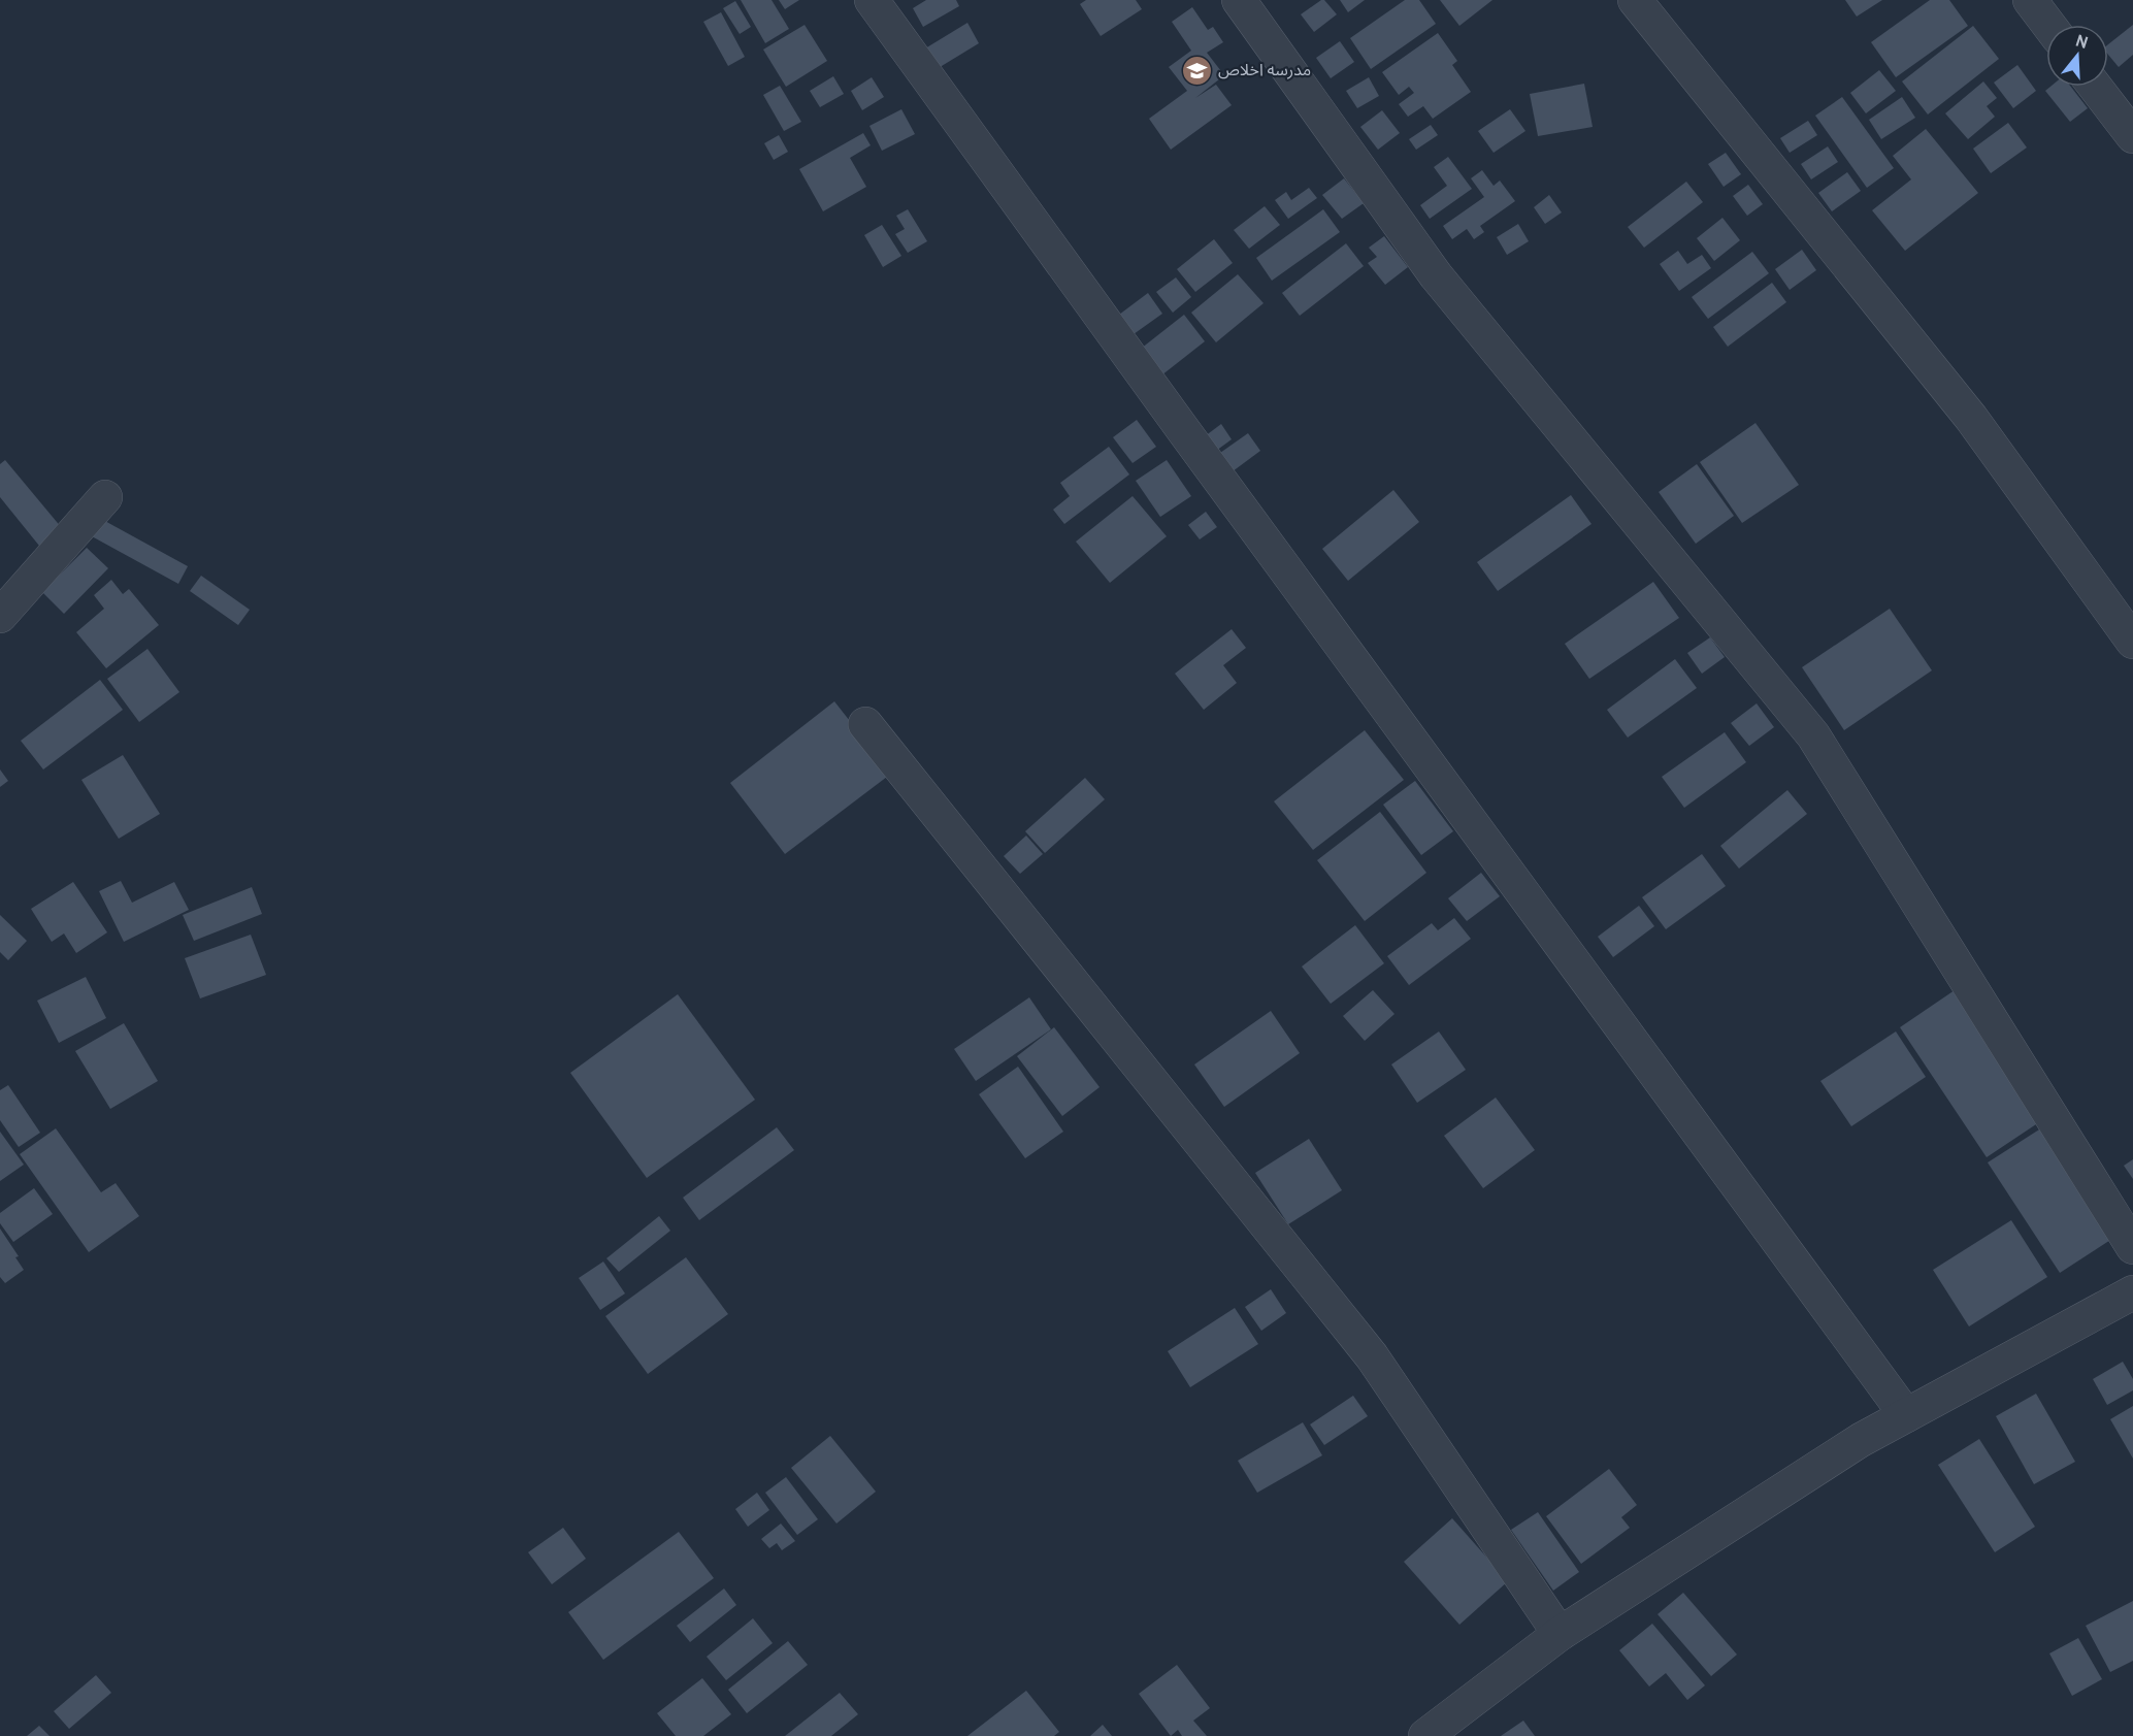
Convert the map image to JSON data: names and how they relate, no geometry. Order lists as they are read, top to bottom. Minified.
{"places":{"school or university":["مدرسه اخلاص"]},"north":"top"}
